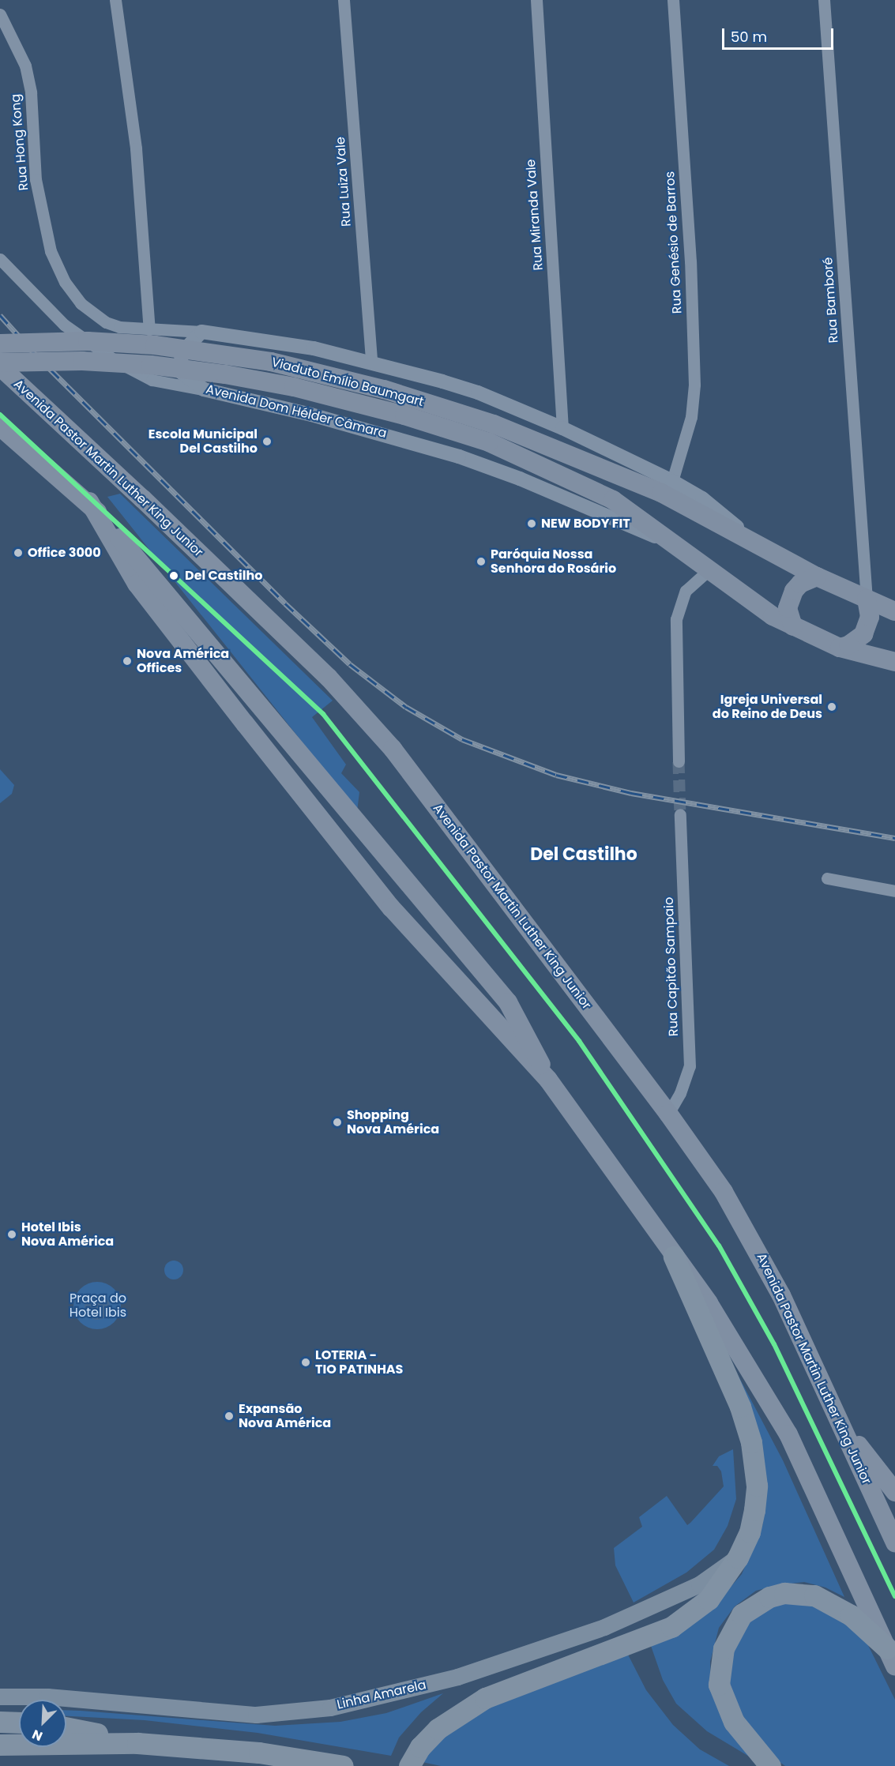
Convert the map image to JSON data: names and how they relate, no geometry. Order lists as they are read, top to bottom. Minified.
{"streets":{"main road":["Viaduto Emílio Baumgart","Avenida Dom Hélder Câmara","Avenida Pastor Martin Luther King Junior","Linha Amarela"],"street":["Rua Hong Kong","Rua Luiza Vale","Rua Miranda Vale","Rua Genésio de Barros","Rua Bamboré","Rua Capitão Sampaio"]},"crossings":[["Rua Bamboré","Avenida Dom Hélder Câmara"],["Viaduto Emílio Baumgart","Avenida Dom Hélder Câmara"],["Avenida Pastor Martin Luther King Junior","Rua Capitão Sampaio"]],"districts":["Del Castilho"],"parks":["Praça do Hotel Ibis"],"places":["Escola Municipal Del Castilho","NEW BODY FIT","Office 3000","Paróquia Nossa Senhora do Rosário","Del Castilho","Nova América Offices","Igreja Universal do Reino de Deus","Shopping Nova América","Hotel Ibis Nova América","LOTERIA - TIO PATINHAS","Expansão Nova América"],"scale_bar":"50 m","north":"bottom left"}
